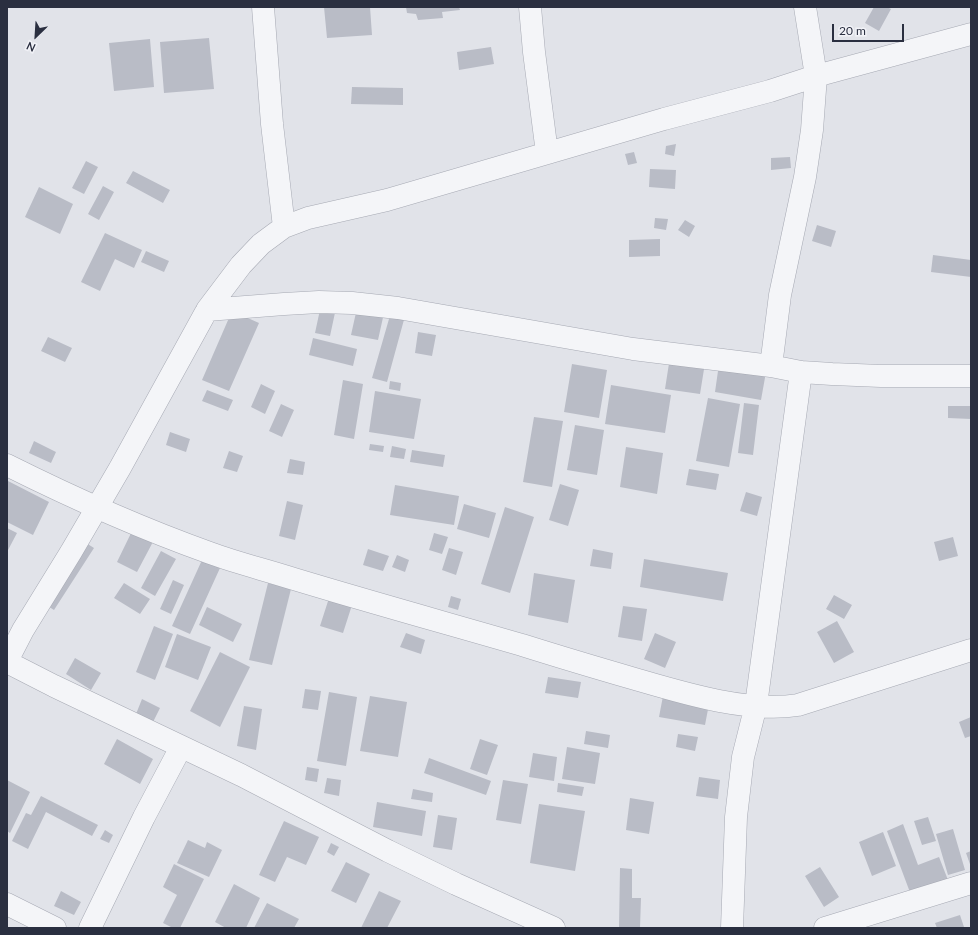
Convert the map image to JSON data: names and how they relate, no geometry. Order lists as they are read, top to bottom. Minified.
{"scale_bar":"20 m","north":"bottom left"}
